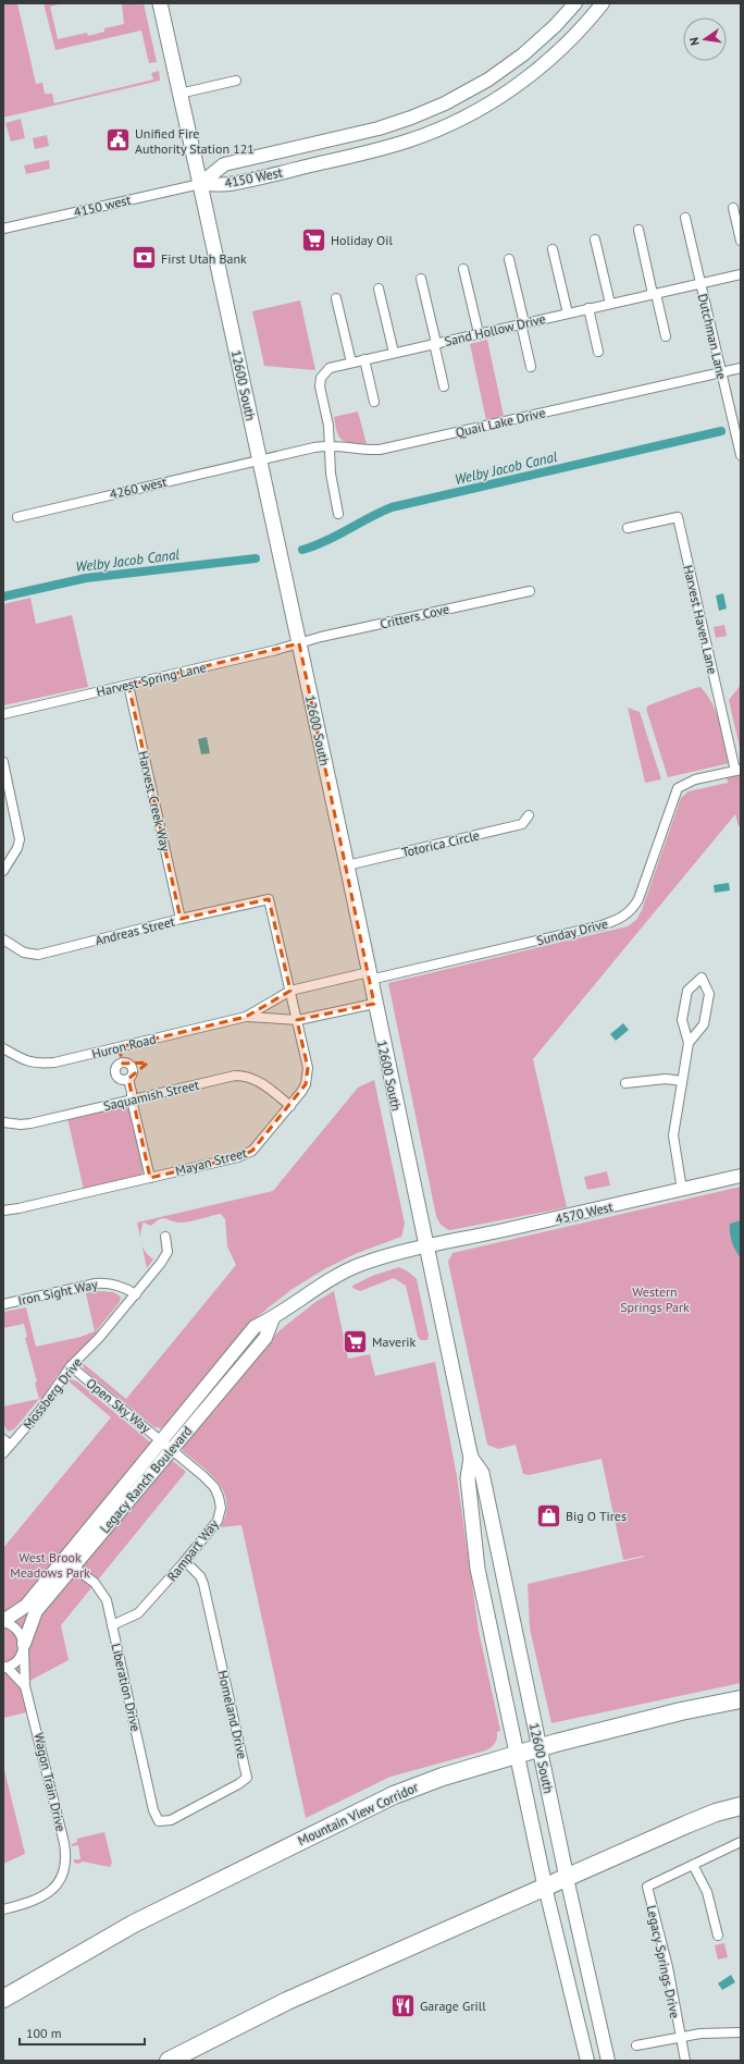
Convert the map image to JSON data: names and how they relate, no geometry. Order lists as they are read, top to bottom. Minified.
{"streets":{"highway":["Mountain View Corridor"],"main road":["12600 South"],"street":["4150 West","4150 west","Sand Hollow Drive","Dutchman Lane","Quail Lake Drive","4260 west","Critters Cove","Harvest Haven Lane","Harvest Spring Lane","Harvest Creek Way","Totorica Circle","Andreas Street","Sunday Drive","Huron Road","Saquamish Street","Mayan Street","4570 West","Iron Sight Way","Mossberg Drive","Open Sky Way","Legacy Ranch Boulevard","Rampart Way","Liberation Drive","Homeland Drive","Wagon Train Drive","Legacy Springs Drive"]},"crossings":[["4150 West","4150 west"],["4150 West","12600 South"],["4150 west","12600 South"],["Sand Hollow Drive","Dutchman Lane"],["Sand Hollow Drive","Quail Lake Drive"],["Dutchman Lane","Quail Lake Drive"],["12600 South","Quail Lake Drive"],["12600 South","4260 west"],["12600 South","Critters Cove"],["12600 South","Harvest Spring Lane"],["12600 South","Totorica Circle"],["12600 South","Sunday Drive"],["12600 South","Huron Road"],["12600 South","4570 West"],["12600 South","Legacy Ranch Boulevard"],["12600 South","Mountain View Corridor"],["Quail Lake Drive","4260 west"],["Critters Cove","Harvest Spring Lane"],["Harvest Haven Lane","Sunday Drive"],["Harvest Spring Lane","Harvest Creek Way"],["Harvest Creek Way","Andreas Street"],["Andreas Street","Mayan Street"],["Sunday Drive","Huron Road"],["Huron Road","Mayan Street"],["Saquamish Street","Mayan Street"],["4570 West","Legacy Ranch Boulevard"],["Iron Sight Way","Mossberg Drive"],["Mossberg Drive","Open Sky Way"],["Open Sky Way","Legacy Ranch Boulevard"],["Open Sky Way","Rampart Way"],["Legacy Ranch Boulevard","Rampart Way"],["Legacy Ranch Boulevard","Liberation Drive"],["Legacy Ranch Boulevard","Wagon Train Drive"],["Rampart Way","Liberation Drive"],["Rampart Way","Homeland Drive"],["Liberation Drive","Homeland Drive"]],"water":["Welby Jacob Canal"],"parks":["Western Springs Park","West Brook Meadows Park"],"places":{"public building":["Unified Fire Authority Station 121"],"supermarket":["Holiday Oil","Maverik"],"bank":["First Utah Bank"],"shop":["Big O Tires"],"restaurant":["Garage Grill"]},"scale_bar":"100 m","north":"left"}
